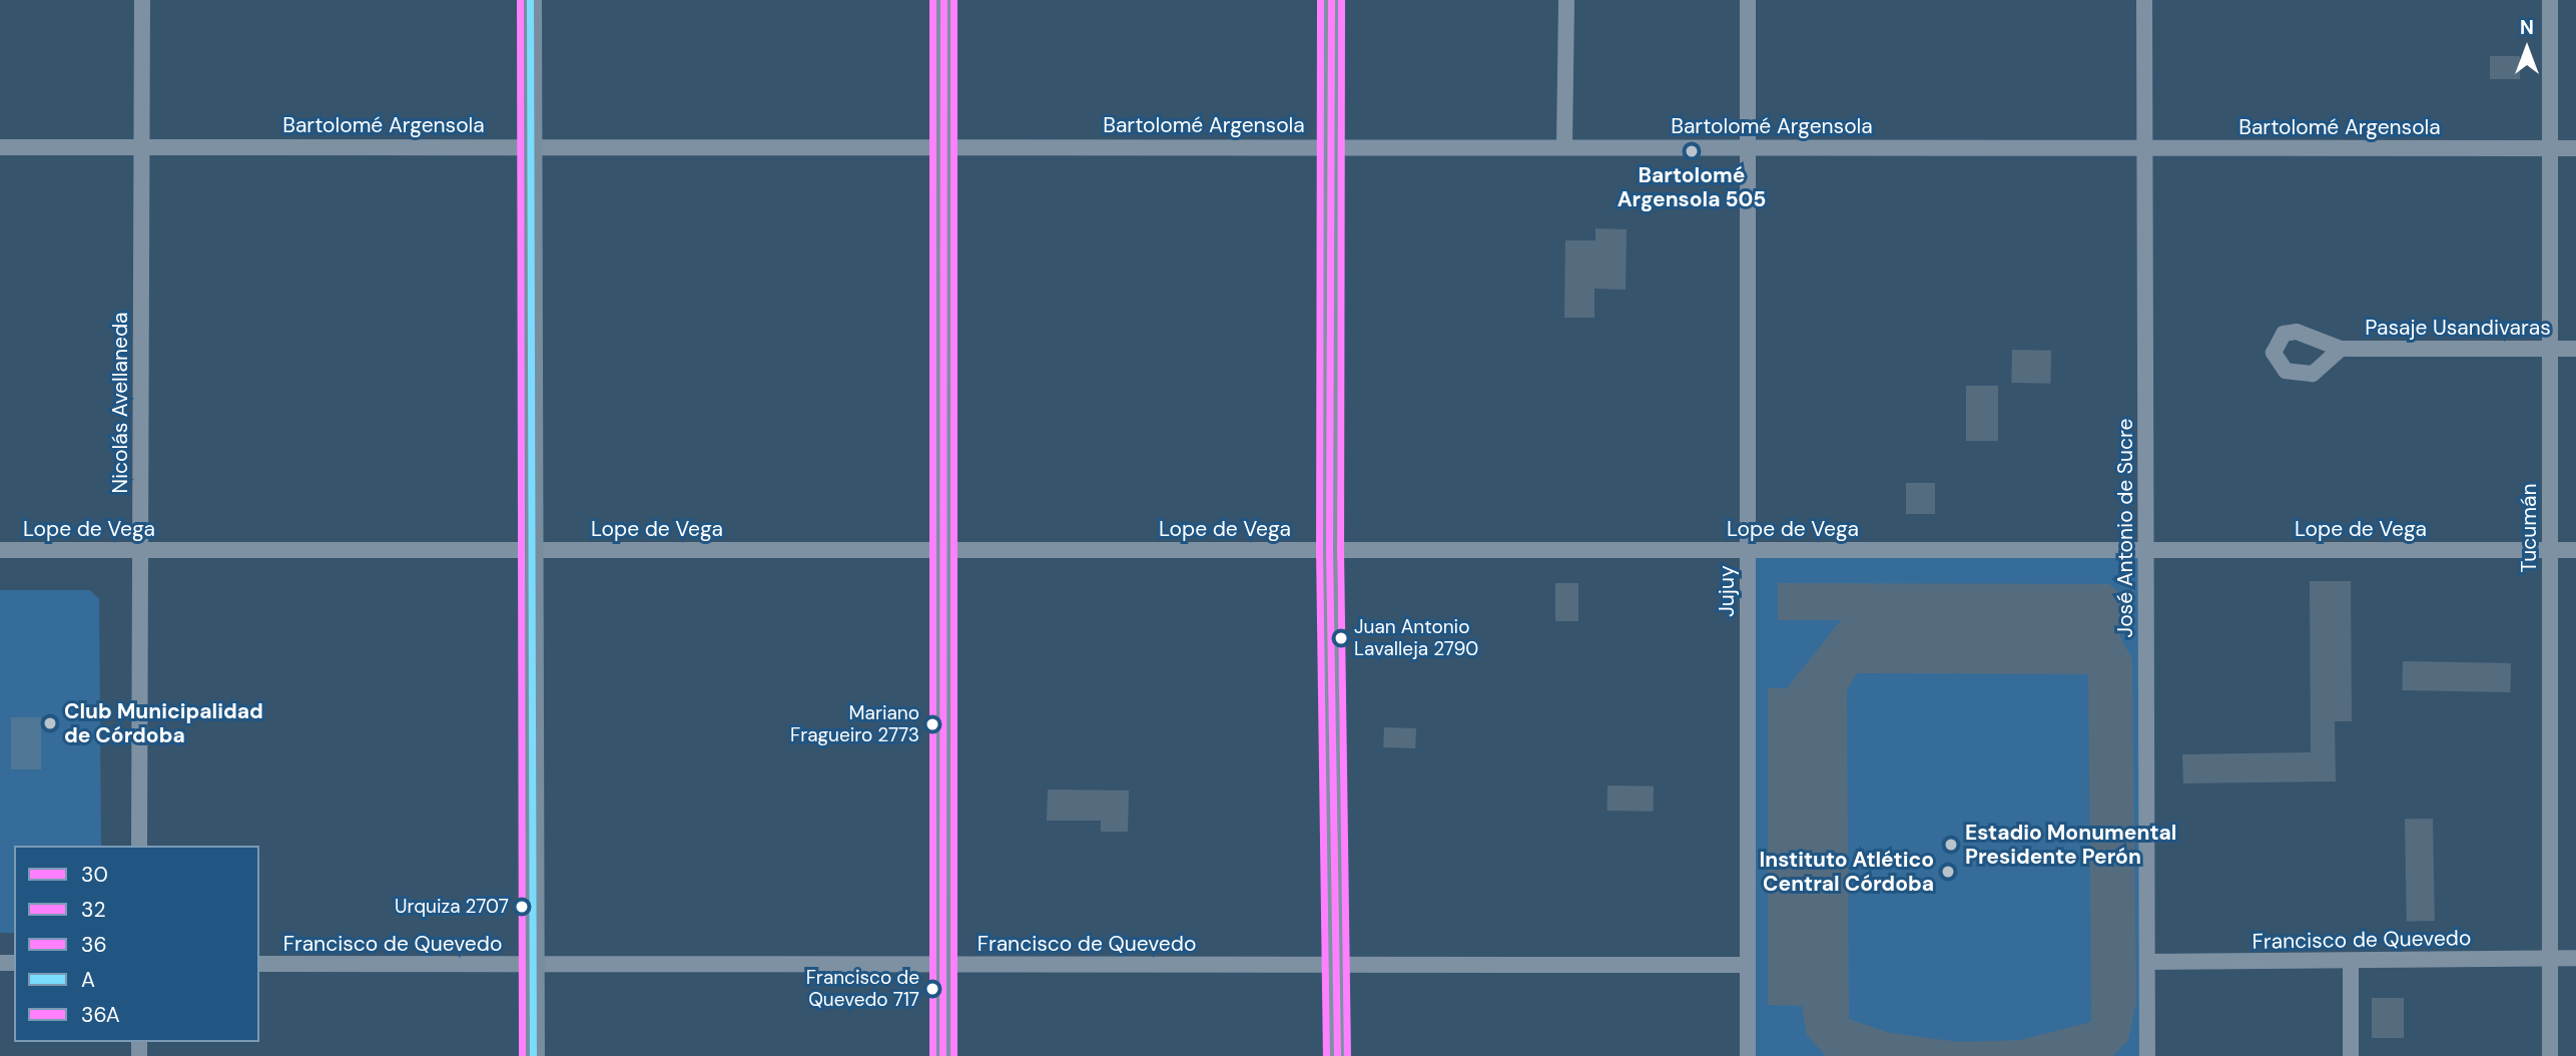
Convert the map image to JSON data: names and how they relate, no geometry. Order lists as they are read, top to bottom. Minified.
{"streets":{"street":["Bartolomé Argensola","Pasaje Usandivaras","Nicolás Avellaneda","José Antonio de Sucre","Tucumán","Lope de Vega","Jujuy","Francisco de Quevedo"]},"crossings":[["Bartolomé Argensola","Nicolás Avellaneda"],["Bartolomé Argensola","José Antonio de Sucre"],["Bartolomé Argensola","Tucumán"],["Bartolomé Argensola","Jujuy"],["Pasaje Usandivaras","Tucumán"],["Nicolás Avellaneda","Lope de Vega"],["José Antonio de Sucre","Lope de Vega"],["José Antonio de Sucre","Francisco de Quevedo"],["Tucumán","Lope de Vega"],["Tucumán","Francisco de Quevedo"],["Lope de Vega","Jujuy"],["Jujuy","Francisco de Quevedo"]],"places":["Bartolomé Argensola 505","Juan Antonio Lavalleja 2790","Club Municipalidad de Córdoba","Mariano Fragueiro 2773","Estadio Monumental Presidente Perón","Instituto Atlético Central Córdoba","Urquiza 2707","Francisco de Quevedo 717"],"lines":["transit line 30","transit line 32","transit line 36","transit line A","transit line 36A"],"legend":["30","32","36","A","36A"],"north":"top"}
